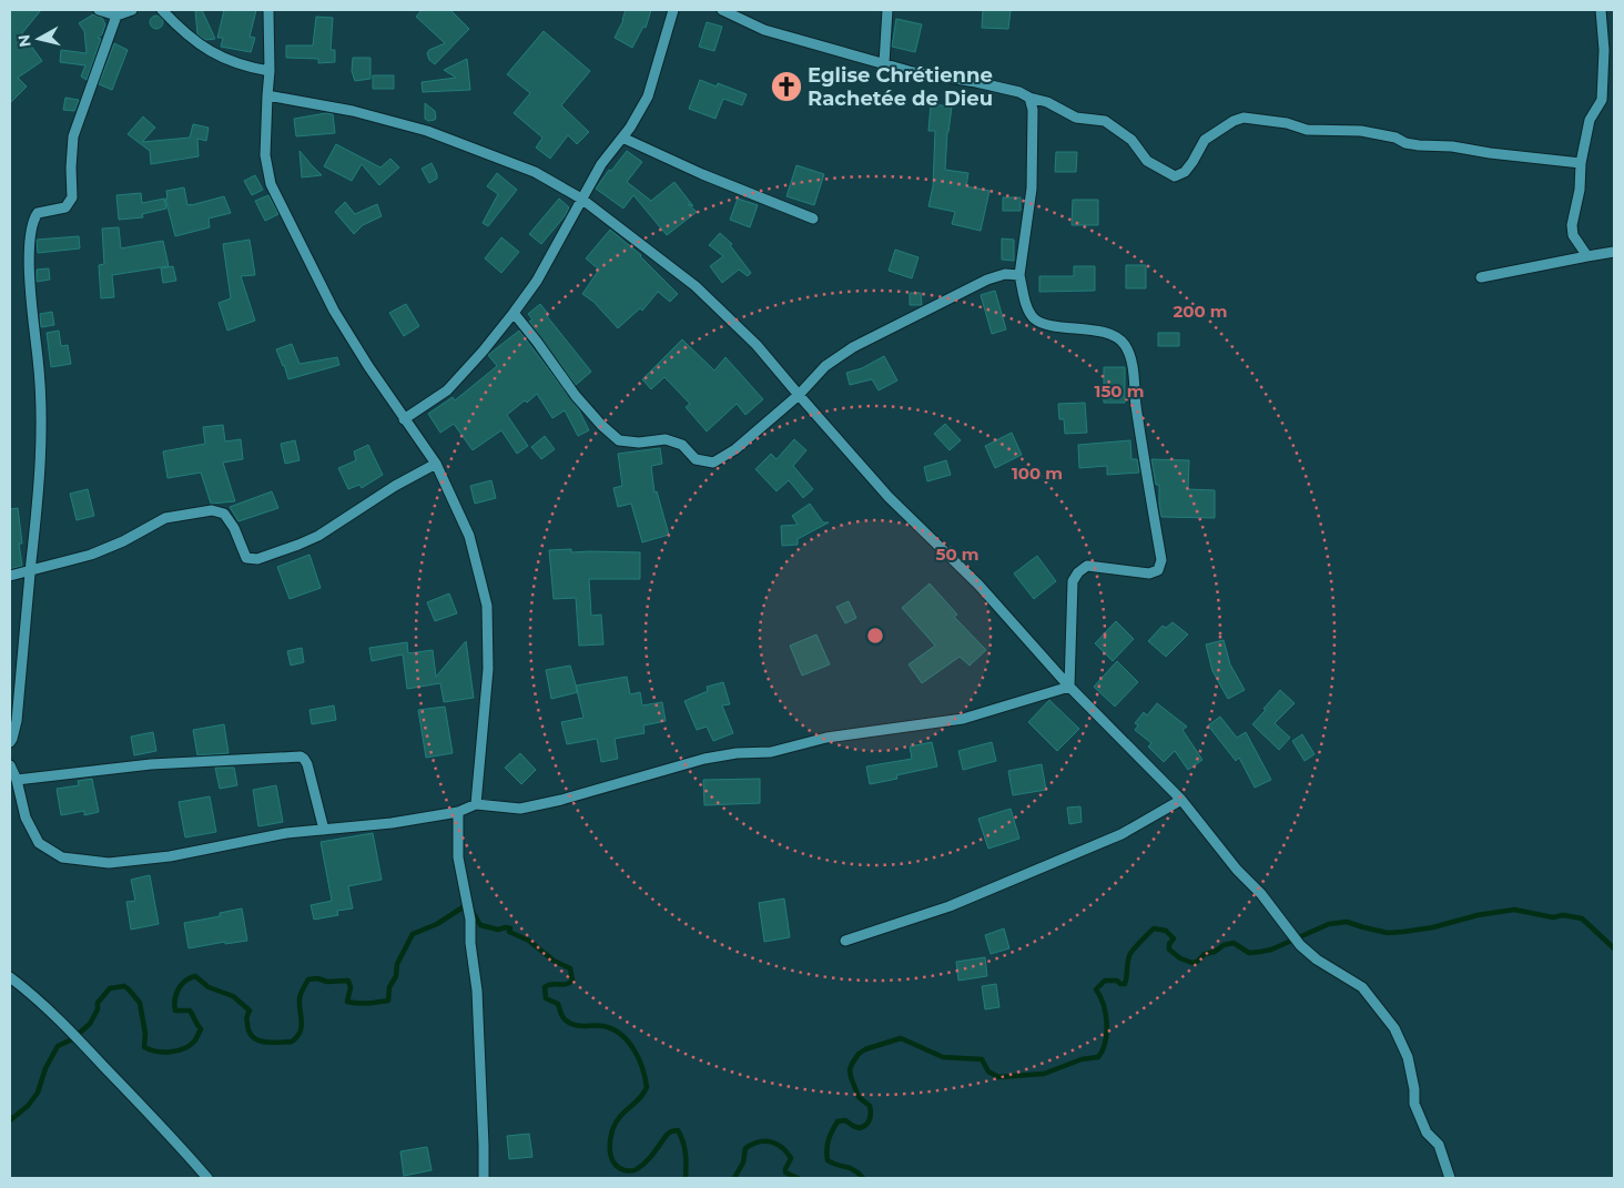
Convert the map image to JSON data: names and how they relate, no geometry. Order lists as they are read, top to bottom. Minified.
{"places":{"church":["Eglise Chrétienne Rachetée de Dieu"]},"north":"left","rings":["200 m","150 m","100 m","50 m"]}
